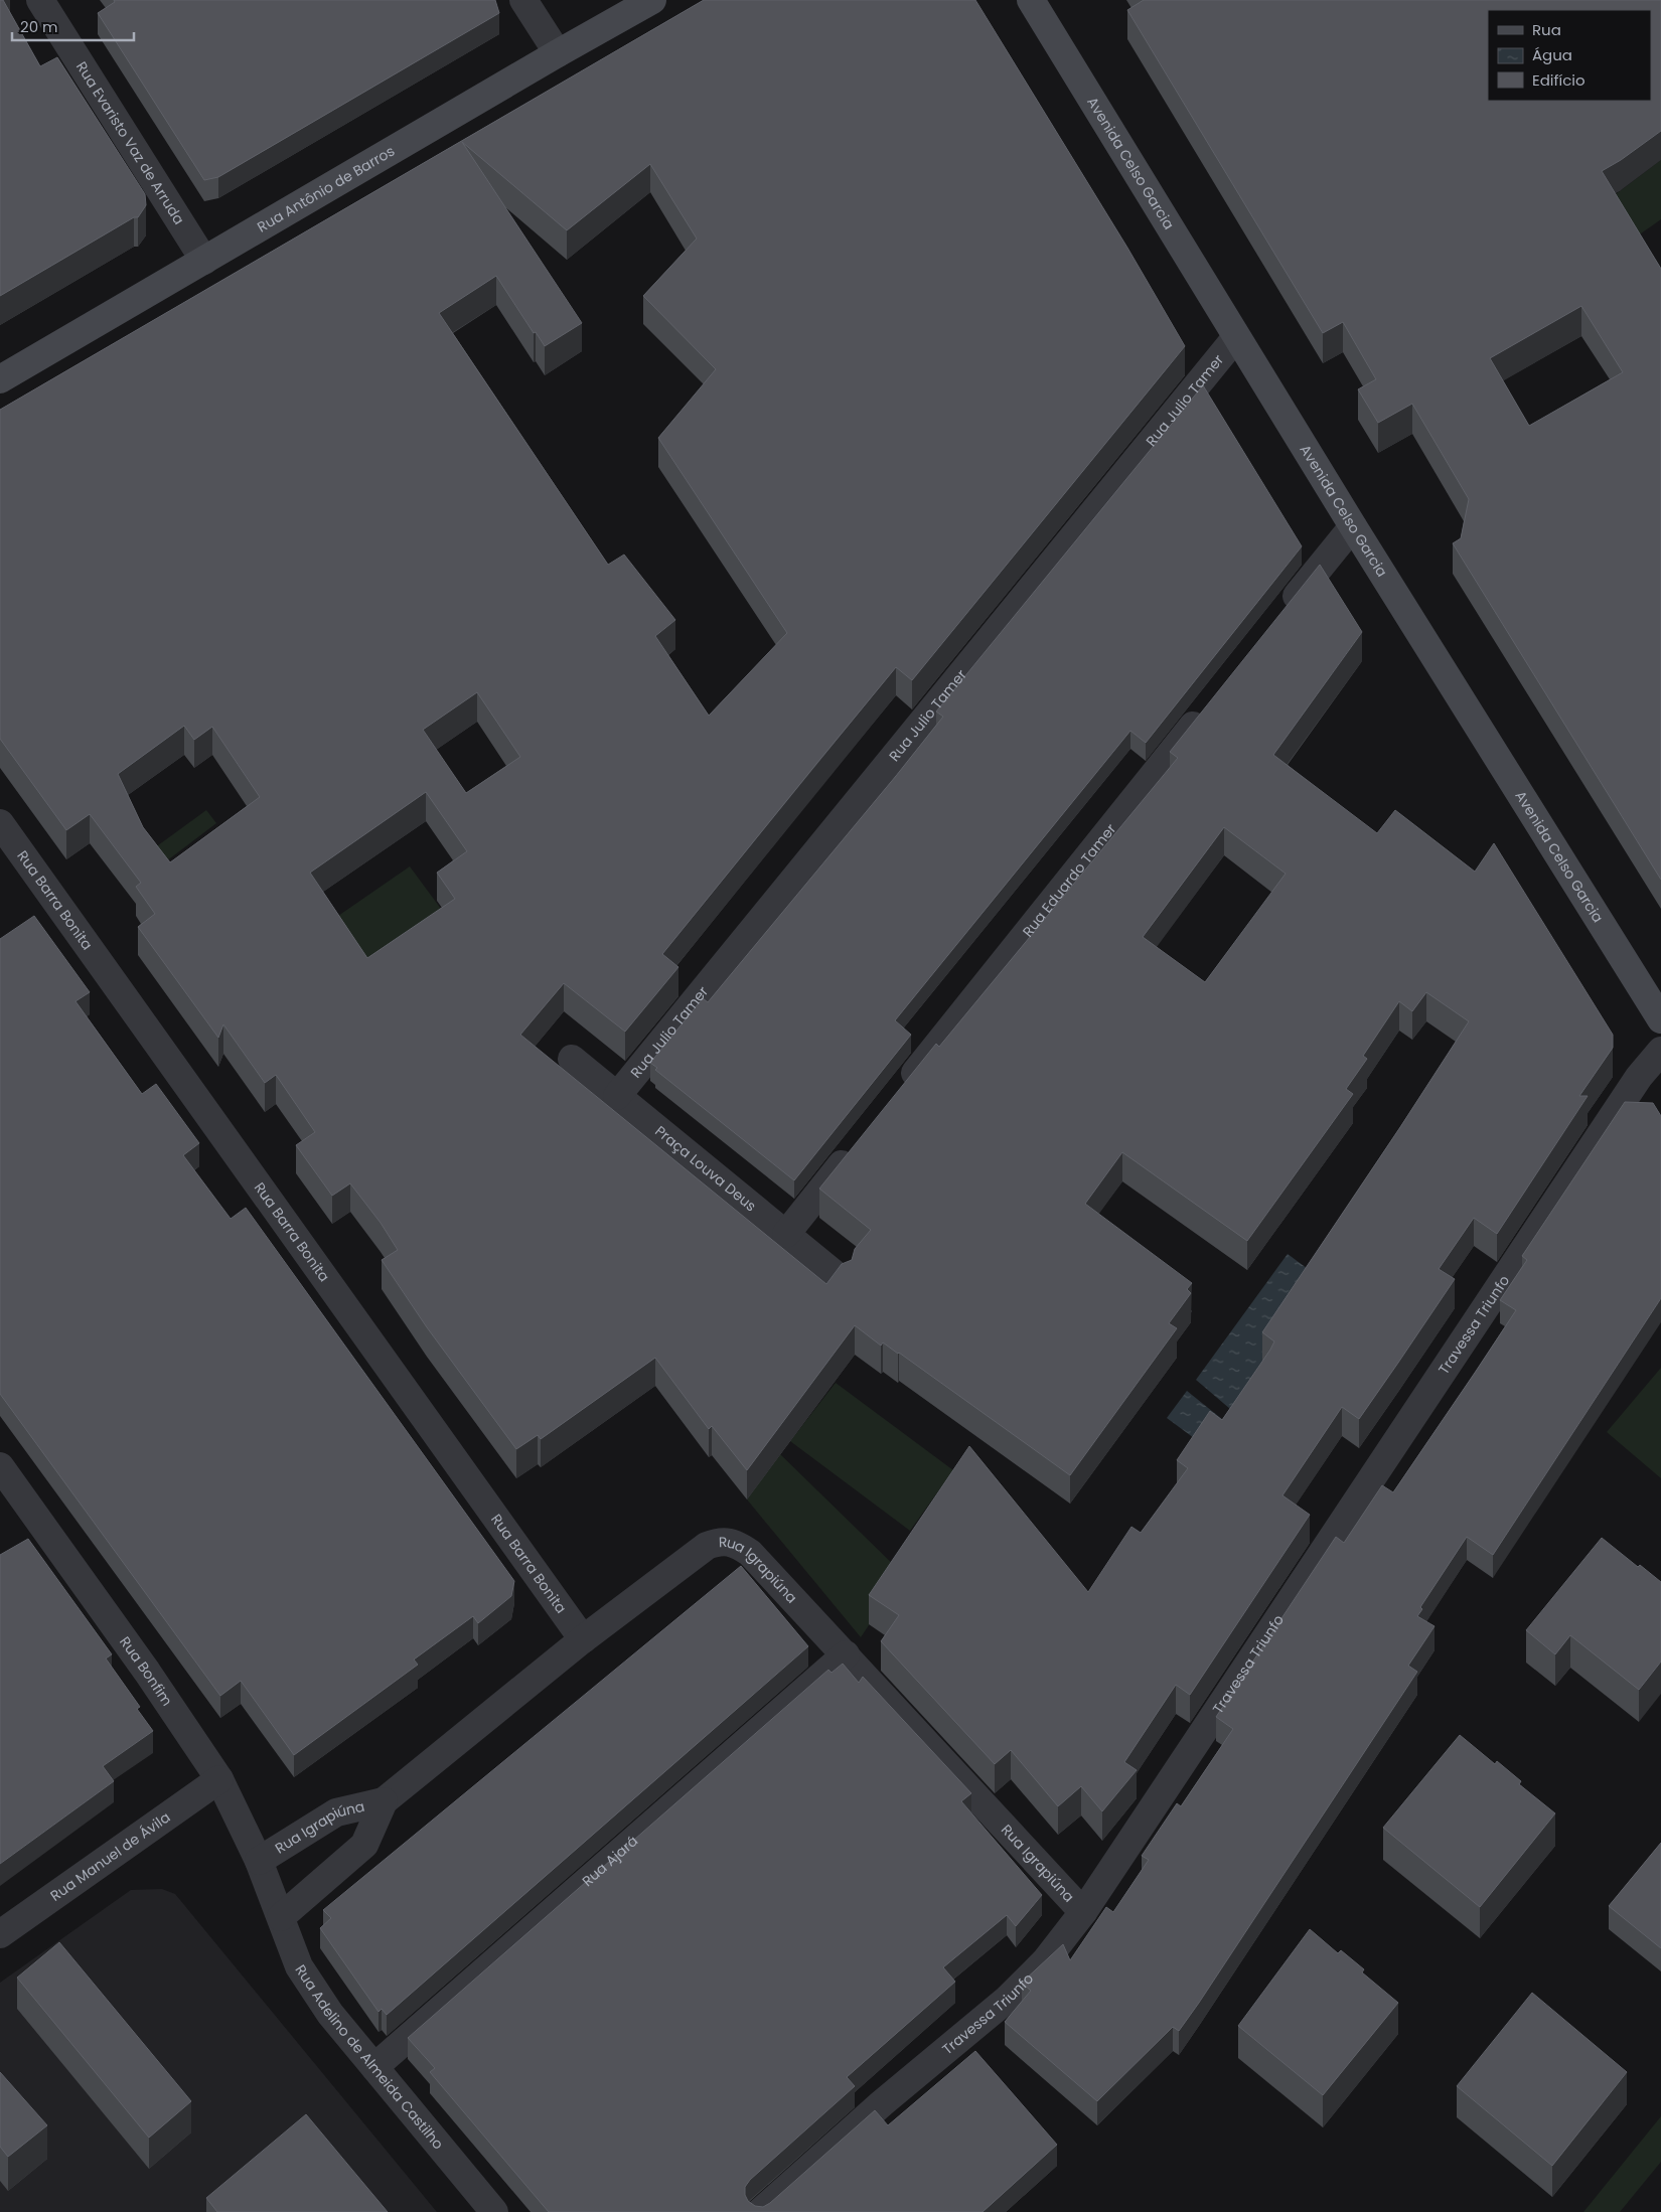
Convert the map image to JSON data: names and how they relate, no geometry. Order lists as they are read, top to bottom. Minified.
{"streets":{"main road":["Avenida Celso Garcia","Rua Antônio de Barros"],"street":["Rua Evaristo Vaz de Arruda","Rua Julio Tamer","Rua Eduardo Tamer","Rua Barra Bonita","Praça Louva Deus","Travessa Triunfo","Rua Igrapiúna","Rua Bonfim","Rua Manuel de Ávila","Rua Ajará","Rua Adelino de Almeida Castilho"]},"crossings":[["Rua Evaristo Vaz de Arruda","Rua Antônio de Barros"],["Avenida Celso Garcia","Rua Julio Tamer"],["Rua Julio Tamer","Praça Louva Deus"],["Rua Barra Bonita","Rua Igrapiúna"],["Travessa Triunfo","Rua Igrapiúna"],["Rua Igrapiúna","Rua Bonfim"],["Rua Igrapiúna","Rua Ajará"],["Rua Igrapiúna","Rua Adelino de Almeida Castilho"],["Rua Bonfim","Rua Manuel de Ávila"],["Rua Bonfim","Rua Adelino de Almeida Castilho"],["Rua Ajará","Rua Adelino de Almeida Castilho"]],"legend":["Rua","Água","Edifício"],"scale_bar":"20 m"}
